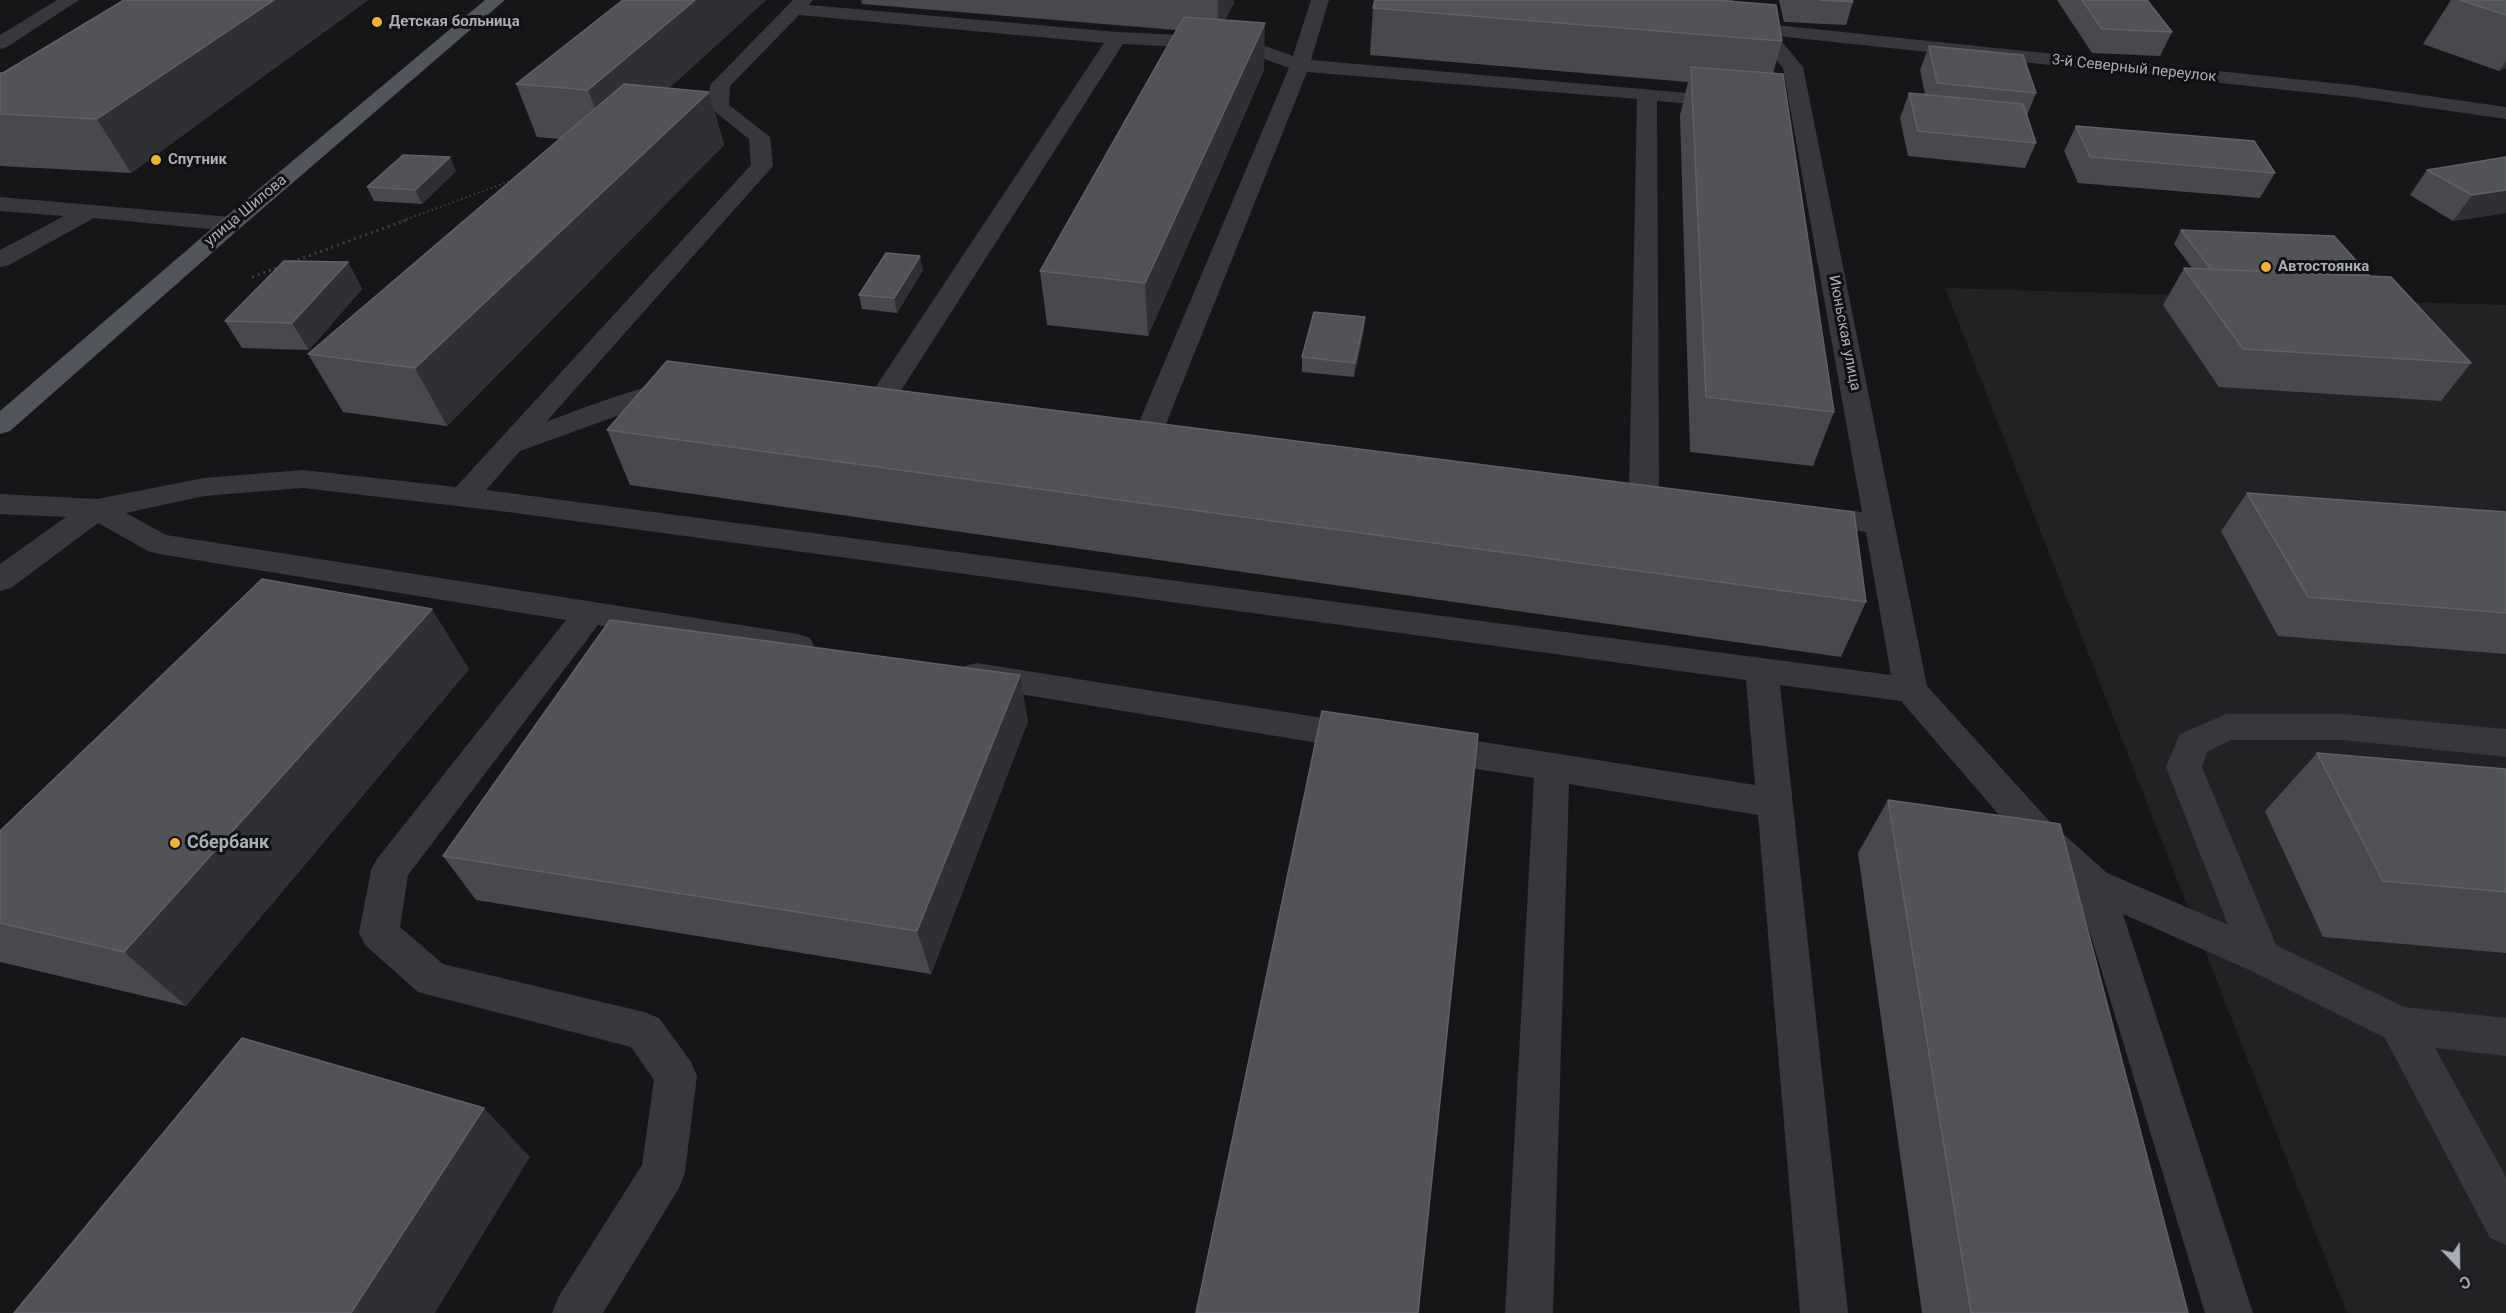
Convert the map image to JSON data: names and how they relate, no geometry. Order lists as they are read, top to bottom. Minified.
{"streets":{"main road":["улица Шилова"],"street":["3-й Северный переулок","Июньская улица"]},"crossings":[["3-й Северный переулок","Июньская улица"]],"places":["Детская больница","Спутник","Автостоянка","Сбербанк"],"north":"bottom"}
